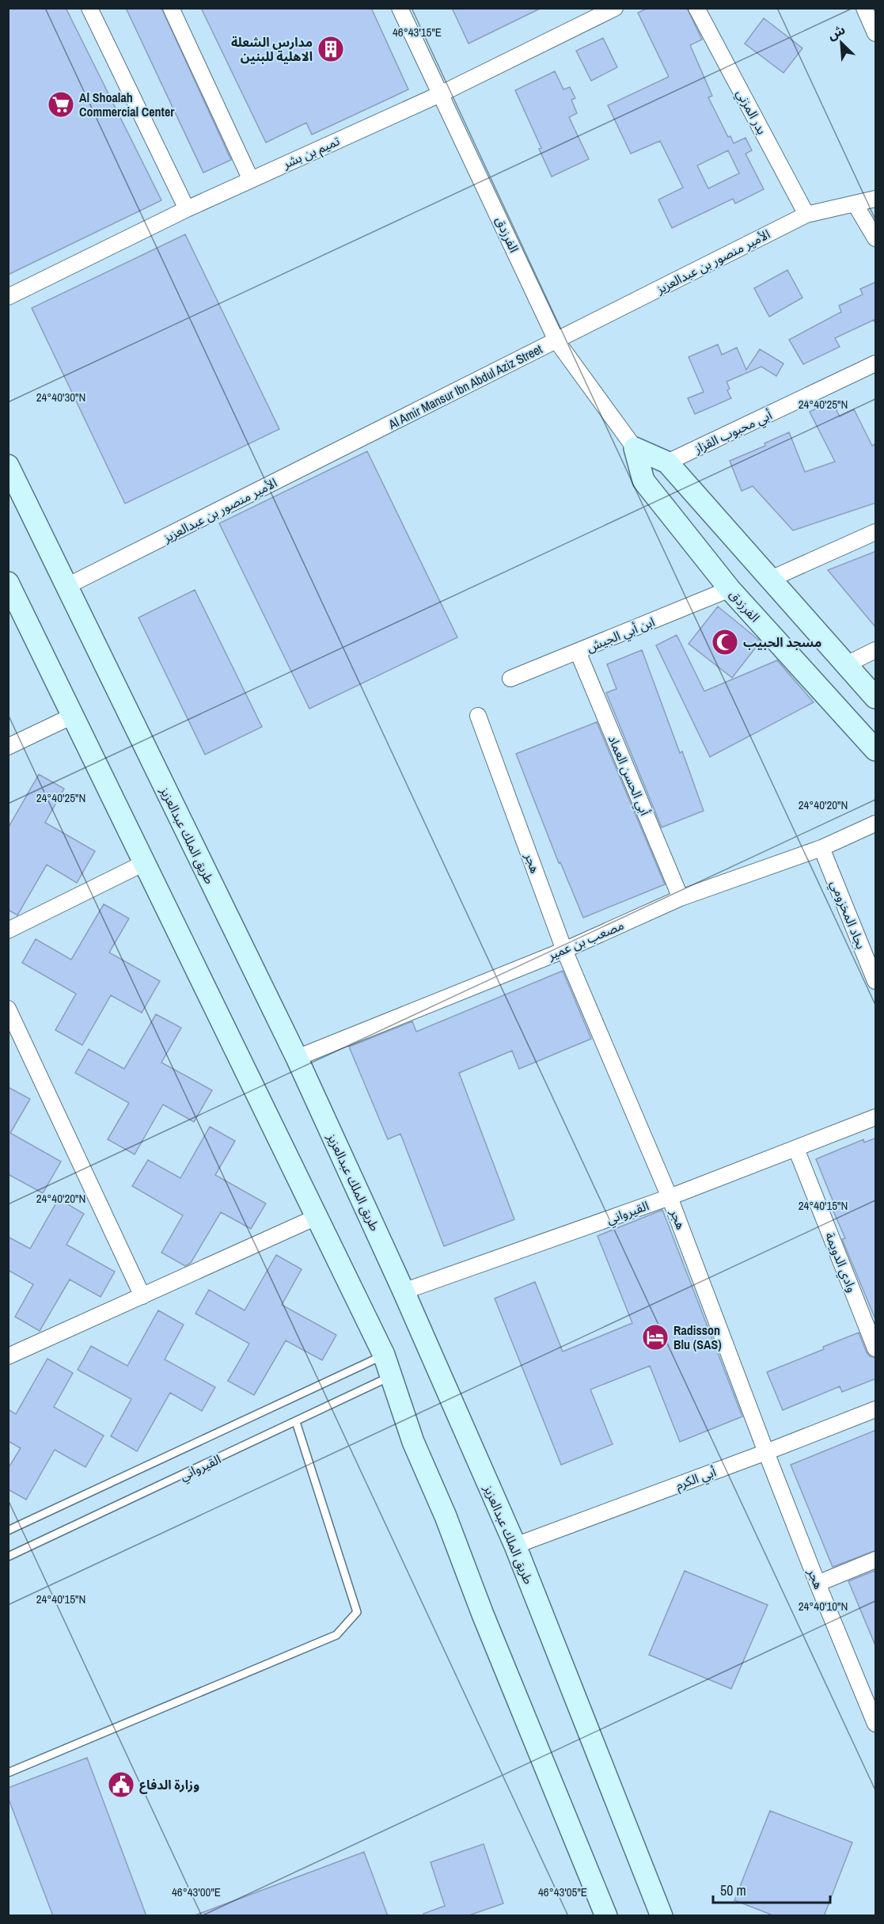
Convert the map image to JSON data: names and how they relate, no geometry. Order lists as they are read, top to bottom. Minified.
{"streets":{"main road":["الفرزدق","طريق الملك عبدالعزيز"],"street":["بدر المزني","تميم بن بشر","الأمير منصور بن عبدالعزيز","Al Amir Mansur Ibn Abdul Aziz Street","أبي محبوب القزاز","ابن أبي الجيش","أبي الحسن العماد","هجر","بجاد المخزومي","مصعب بن عمير","القيرواني","وادي الدويمة","أبي الكرم"]},"crossings":[["بدر المزني","الأمير منصور بن عبدالعزيز"],["تميم بن بشر","الفرزدق"],["الفرزدق","الأمير منصور بن عبدالعزيز"],["الفرزدق","Al Amir Mansur Ibn Abdul Aziz Street"],["الفرزدق","ابن أبي الجيش"],["الأمير منصور بن عبدالعزيز","Al Amir Mansur Ibn Abdul Aziz Street"],["الأمير منصور بن عبدالعزيز","طريق الملك عبدالعزيز"],["ابن أبي الجيش","أبي الحسن العماد"],["أبي الحسن العماد","مصعب بن عمير"],["طريق الملك عبدالعزيز","مصعب بن عمير"],["طريق الملك عبدالعزيز","القيرواني"],["طريق الملك عبدالعزيز","أبي الكرم"],["هجر","مصعب بن عمير"],["هجر","القيرواني"],["هجر","أبي الكرم"],["بجاد المخزومي","مصعب بن عمير"],["القيرواني","وادي الدويمة"]],"places":{"building":["مدارس الشعلة الاهلية للبنين"],"supermarket":["Al Shoalah Commercial Center"],"mosque":["مسجد الحبيب"],"hotel":["Radisson Blu (SAS)"],"public building":["وزارة الدفاع"]},"scale_bar":"50 m","north":"top left","coordinates":["46°43'15\"E","24°40'30\"N","24°40'25\"N","24°40'20\"N","24°40'15\"N","24°40'10\"N","46°43'00\"E","46°43'05\"E"]}
